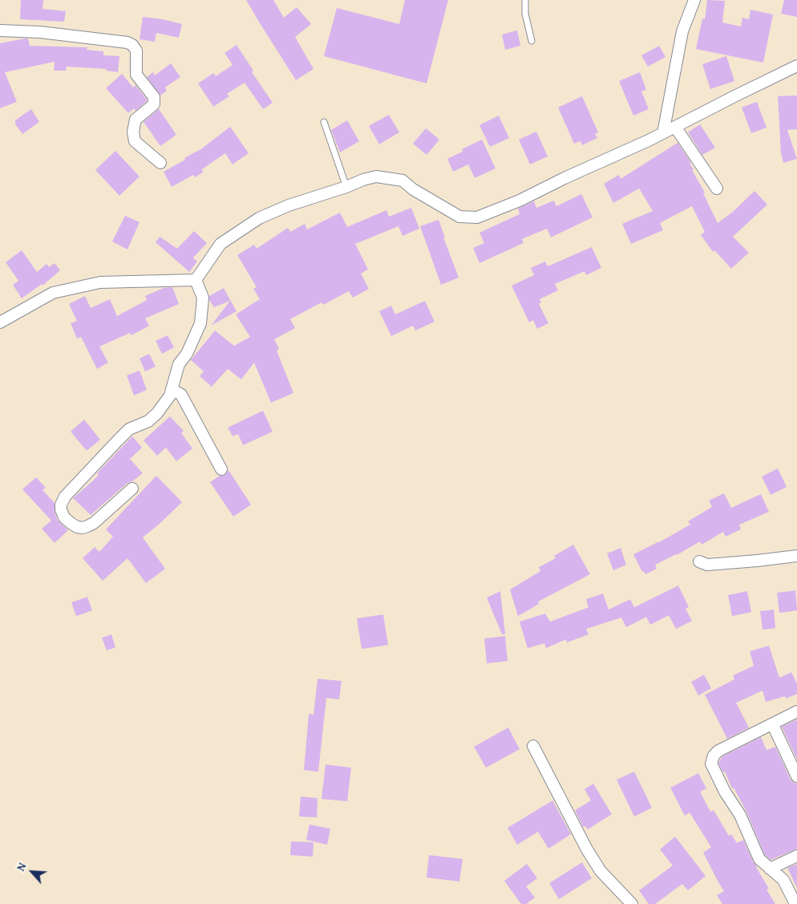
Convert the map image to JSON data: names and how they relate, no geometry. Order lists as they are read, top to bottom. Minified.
{"north":"top left"}
